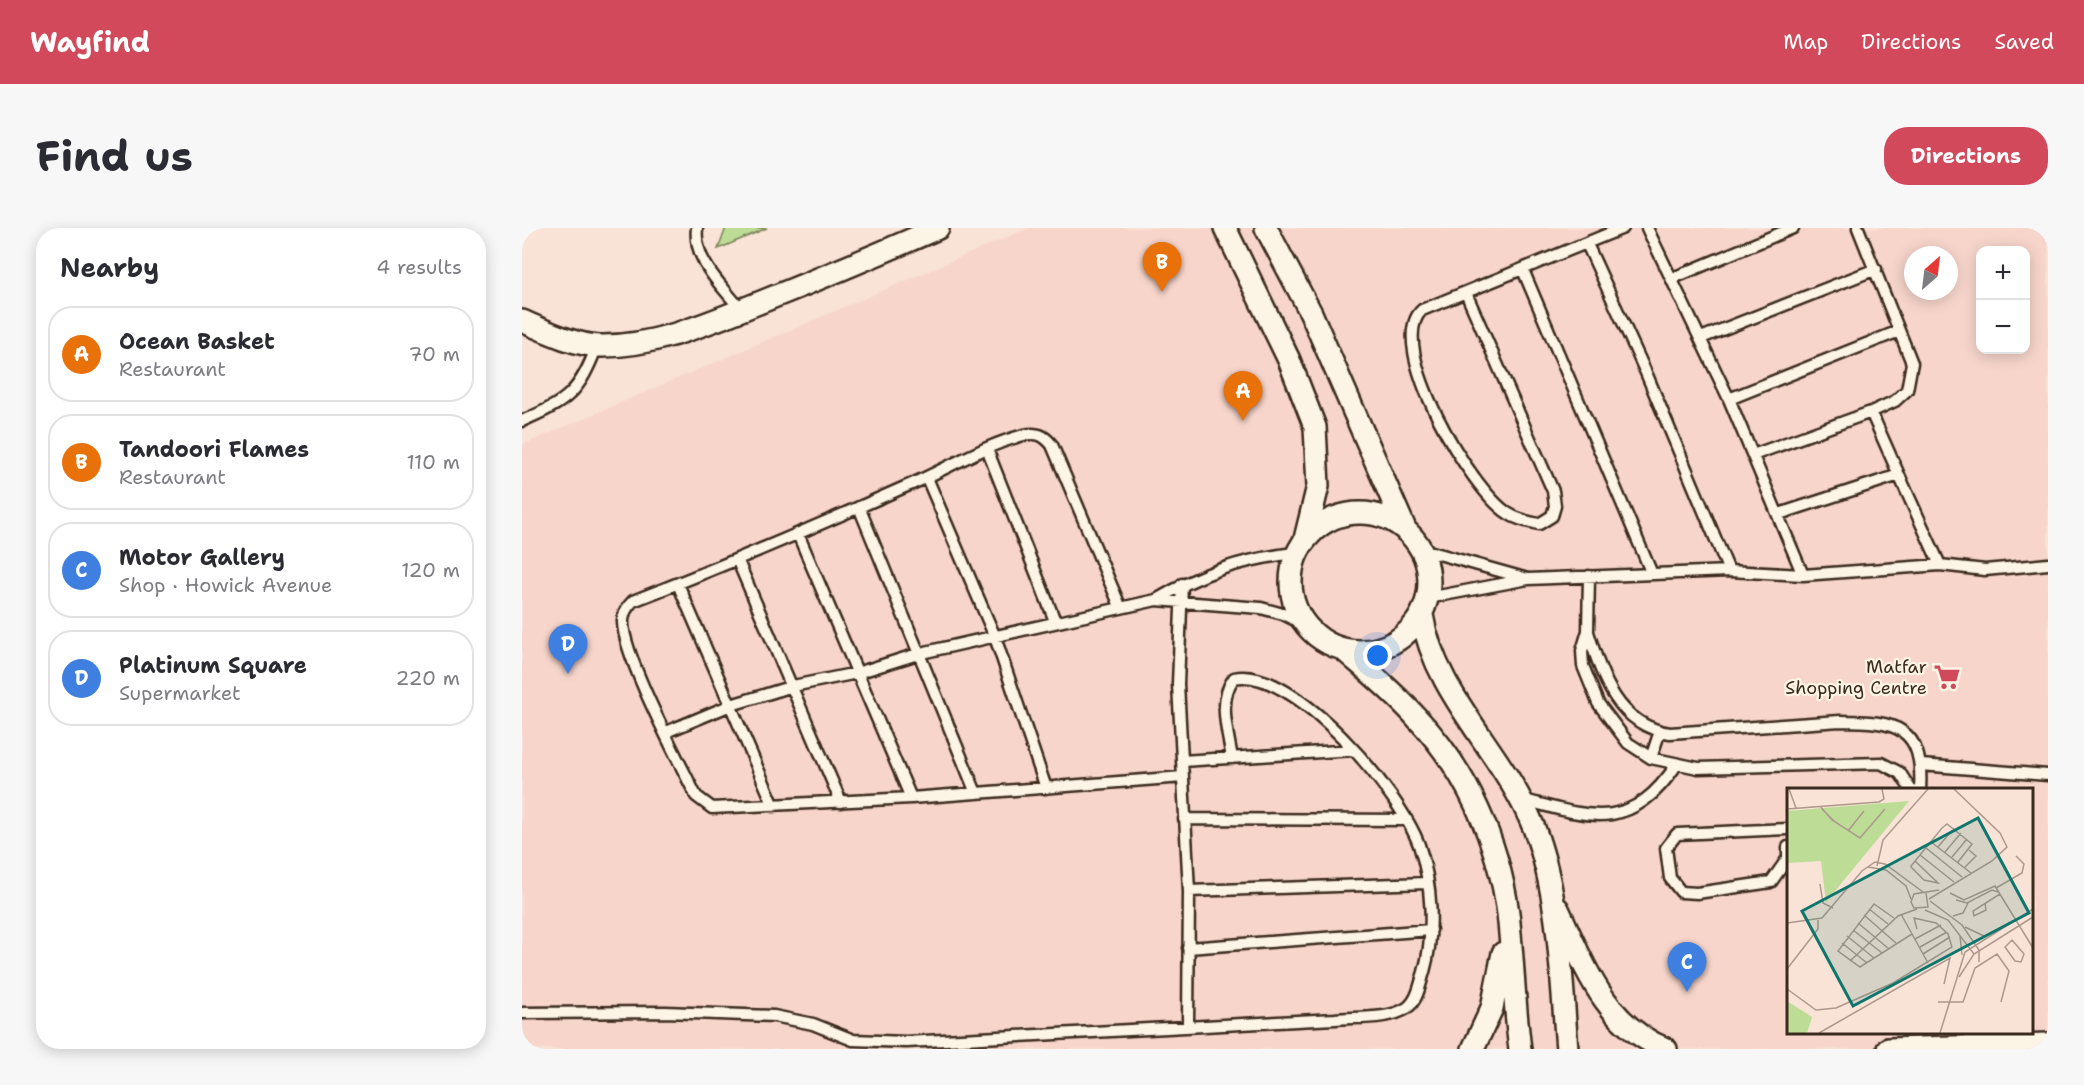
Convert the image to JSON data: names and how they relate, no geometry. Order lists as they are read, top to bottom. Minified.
{"places":{"supermarket":["Matfar Shopping Centre"]},"north":"top right","page":{"header":"Wayfind","nav":["Map","Directions","Saved"],"buttons":"Directions","title":"Find us","heading":["Nearby","4 results"],"pins":["B","A","D","C"],"map_buttons":["+","−"],"list":[{"mark":"A","name":"Ocean Basket","note":"Restaurant","value":"70 m"},{"mark":"B","name":"Tandoori Flames","note":"Restaurant","value":"110 m"},{"mark":"C","name":"Motor Gallery","note":"Shop · Howick Avenue","value":"120 m"},{"mark":"D","name":"Platinum Square","note":"Supermarket","value":"220 m"}]}}
